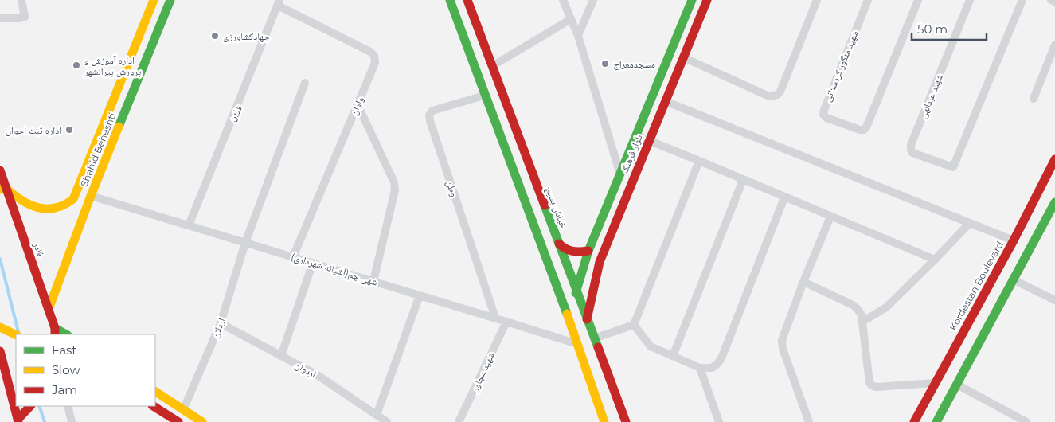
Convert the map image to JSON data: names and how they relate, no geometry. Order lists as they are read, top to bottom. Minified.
{"streets":{"main road":["Shahid Beheshti","بلوار فرهنگ","خیابان بسیج","قادر","Kordestan Boulevard"],"street":["شهید منگور کردستانی","شهید عبدالهی","واوان","وزین","وطن","شهی چم(آشیانه شهرداری)","اردلان","اردوان","شهید مجاور"]},"crossings":[["واوان","وزین"],["واوان","شهی چم(آشیانه شهرداری)"],["وزین","شهی چم(آشیانه شهرداری)"],["Shahid Beheshti","قادر"],["Shahid Beheshti","شهی چم(آشیانه شهرداری)"],["بلوار فرهنگ","خیابان بسیج"],["وطن","خیابان بسیج"],["وطن","شهی چم(آشیانه شهرداری)"],["خیابان بسیج","شهی چم(آشیانه شهرداری)"],["شهی چم(آشیانه شهرداری)","اردلان"],["شهی چم(آشیانه شهرداری)","شهید مجاور"],["اردلان","اردوان"]],"places":["جهادکشاورزی","مسجدمعراج","اداره آموزش و پرورش پیرانشهر","اداره ثبت احوال"],"legend":["Fast","Slow","Jam"],"scale_bar":"50 m"}
